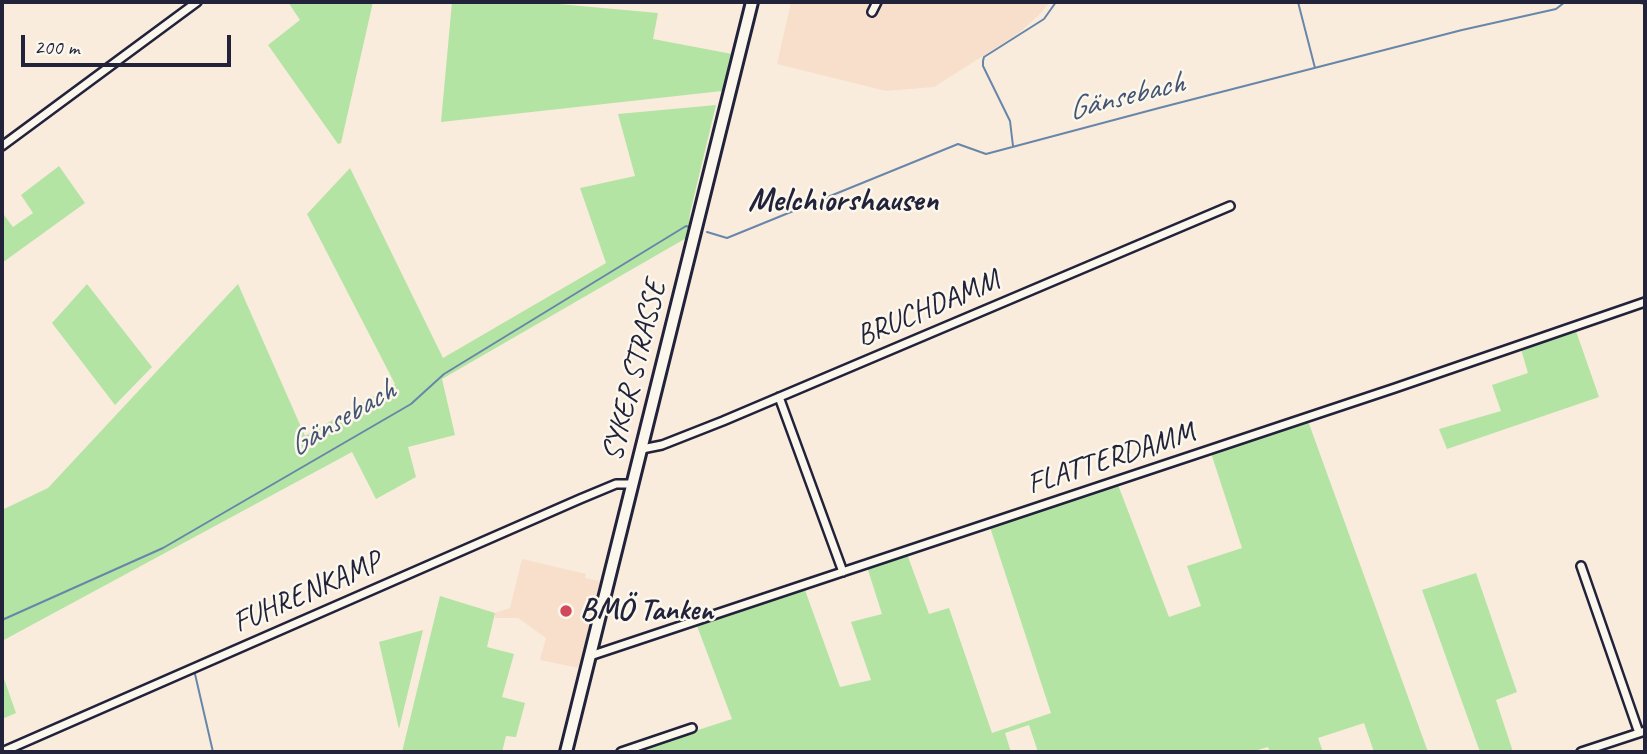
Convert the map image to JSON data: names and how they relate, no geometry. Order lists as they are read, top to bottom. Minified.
{"streets":{"main road":["SYKER STRASSE"],"street":["BRUCHDAMM","FLATTERDAMM","FUHRENKAMP"]},"crossings":[["BRUCHDAMM","SYKER STRASSE"],["SYKER STRASSE","FLATTERDAMM"],["SYKER STRASSE","FUHRENKAMP"]],"districts":["Melchiorshausen"],"water":["Gänsebach"],"places":["BMÖ Tanken"],"scale_bar":"200 m"}
